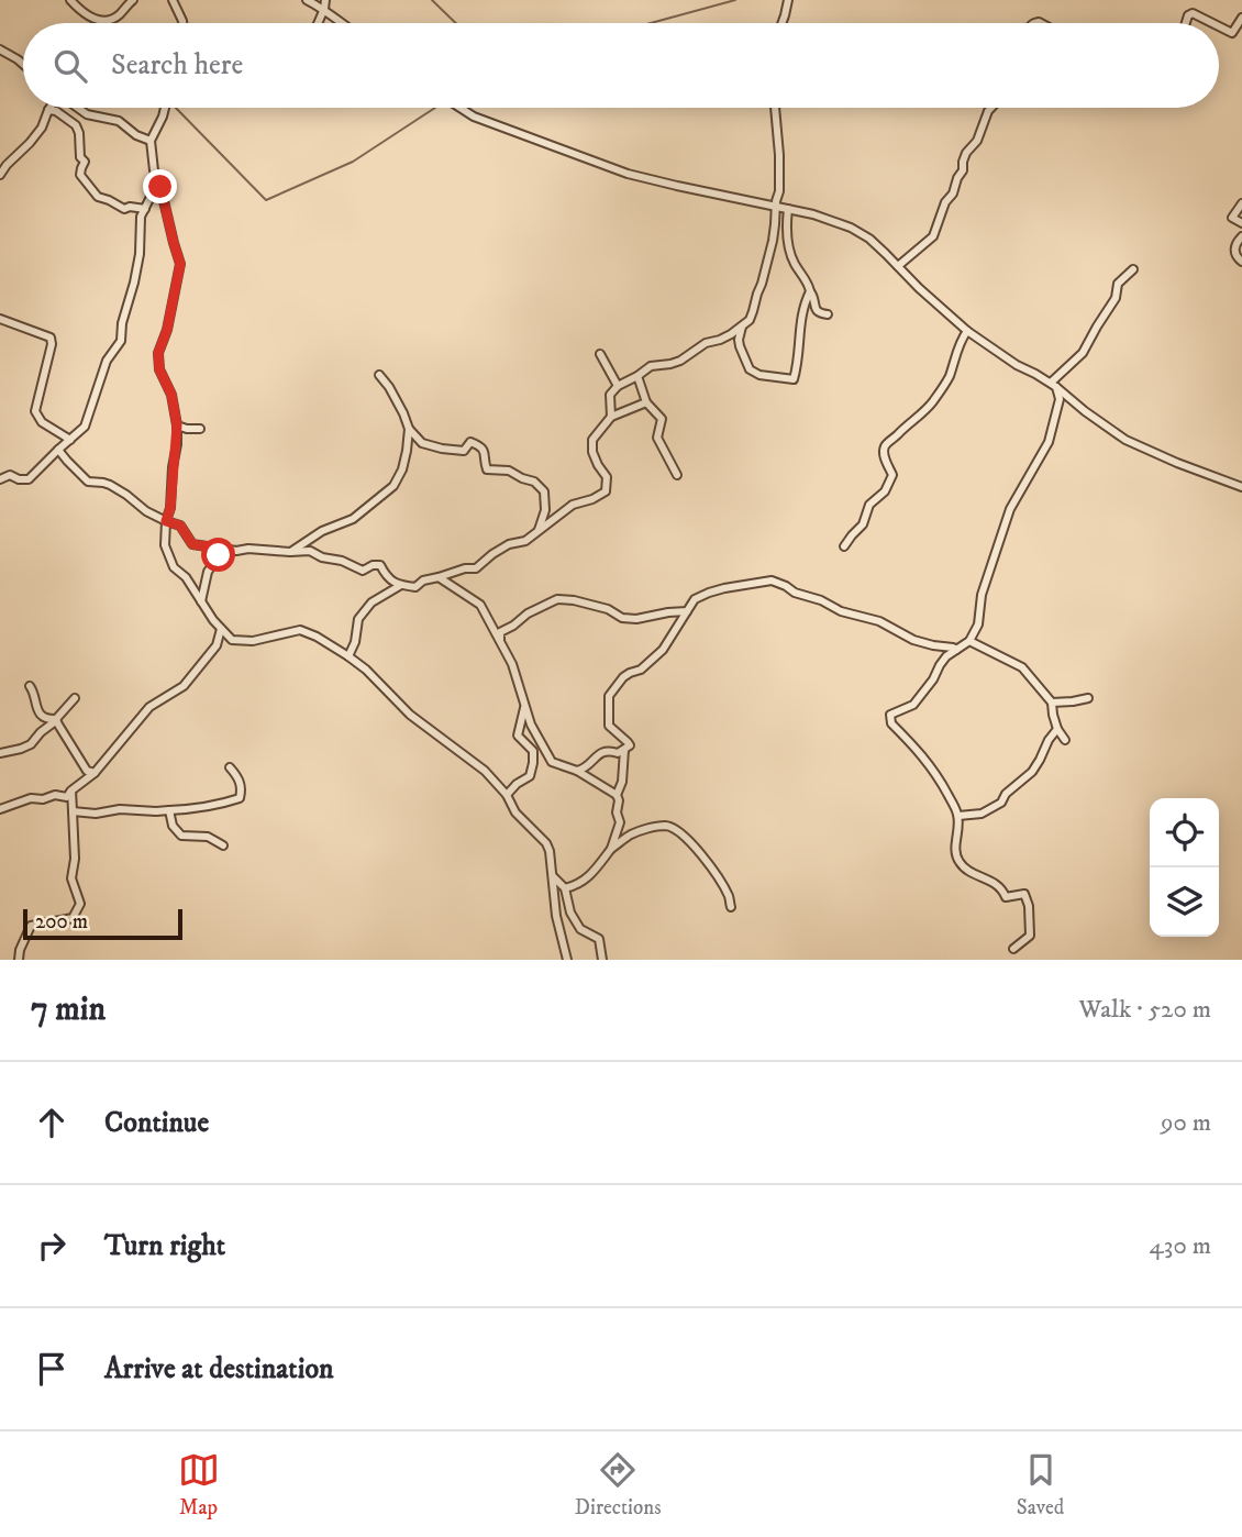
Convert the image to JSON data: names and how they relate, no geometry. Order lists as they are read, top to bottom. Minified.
{"scale_bar":"200 m","page":{"search":"Search here","scale":"200 m","heading":["7 min","Walk · 520 m"],"list":[["Continue","90 m"],["Turn right","430 m"],"Arrive at destination"],"nav":["Map","Directions","Saved"]}}
